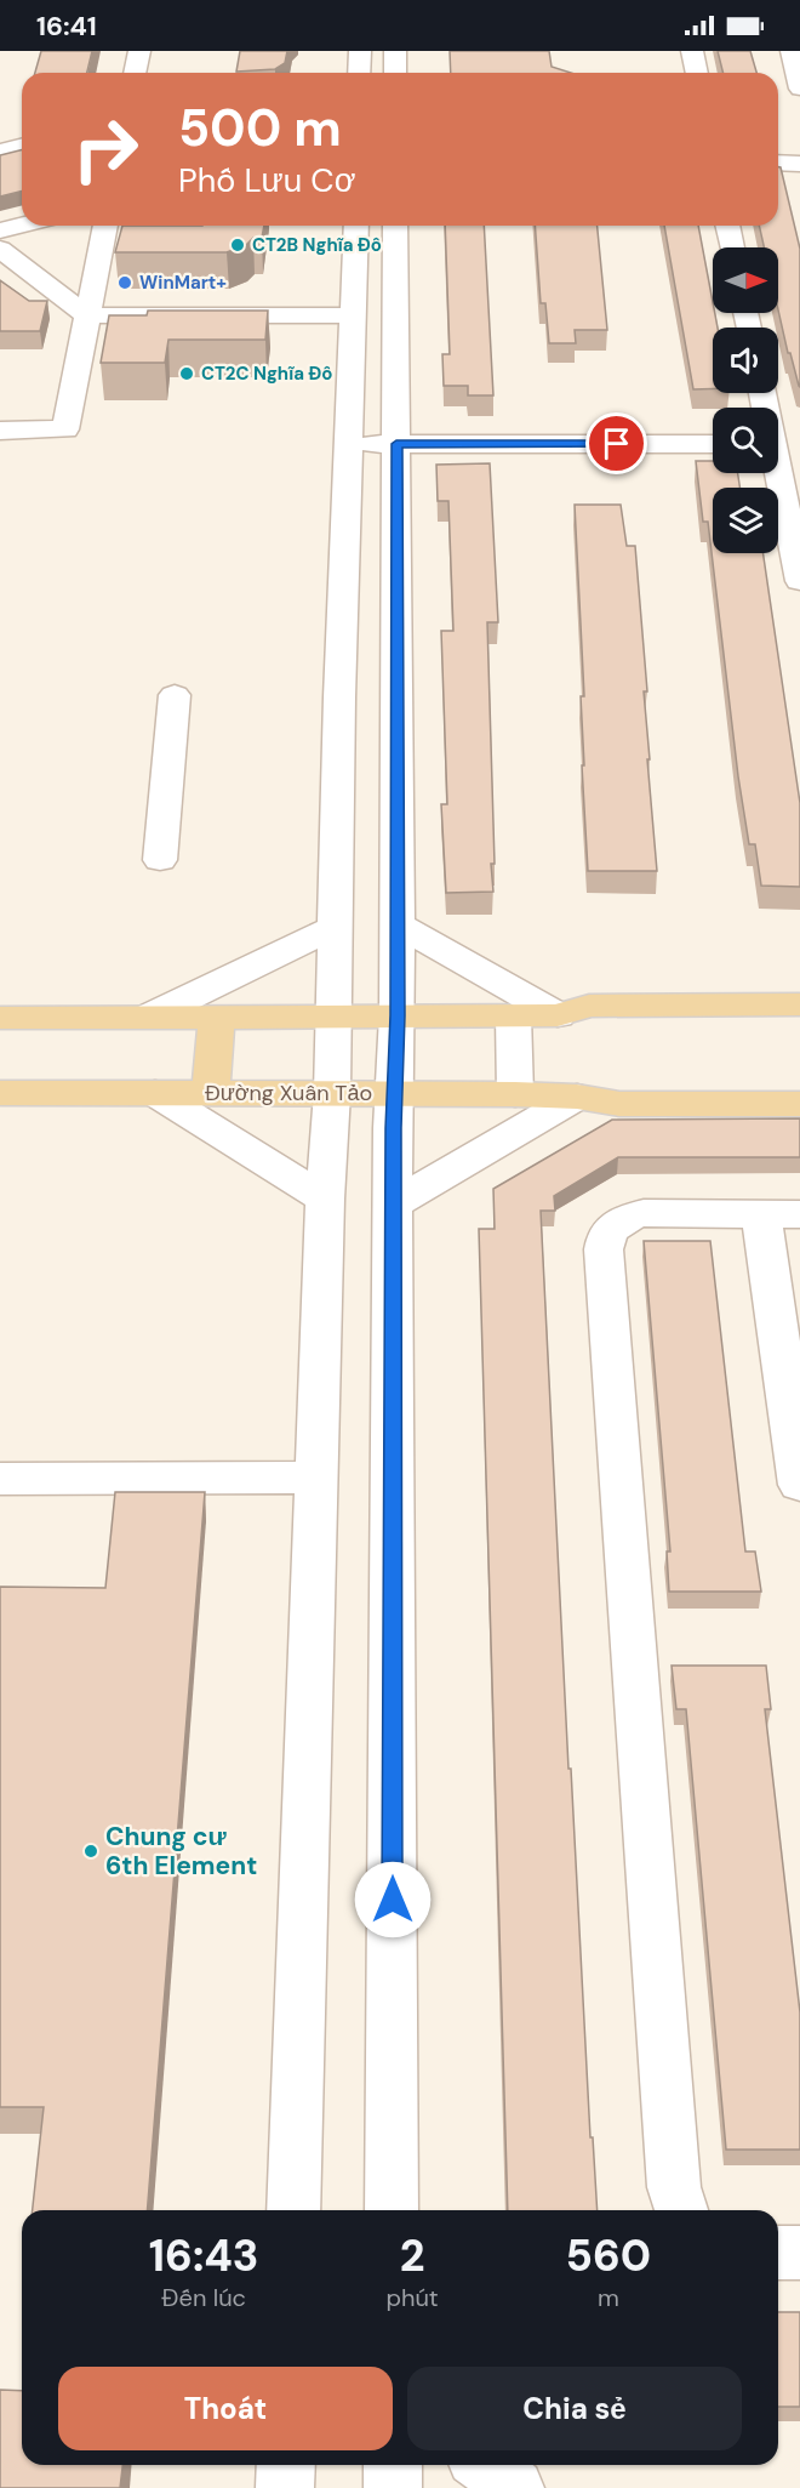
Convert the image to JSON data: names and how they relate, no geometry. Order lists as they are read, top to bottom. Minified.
{"streets":{"main road":["Đường Xuân Tảo"]},"places":["CT2B Nghĩa Đô","WinMart+","CT2C Nghĩa Đô","Chung cư 6th Element"],"north":"right","page":{"status":"16:41","turn":["500 m","Phố Lưu Cơ"],"eta":["16:43","Đến lúc","2","phút","560","m"],"buttons":["Thoát","Chia sẻ"]}}
